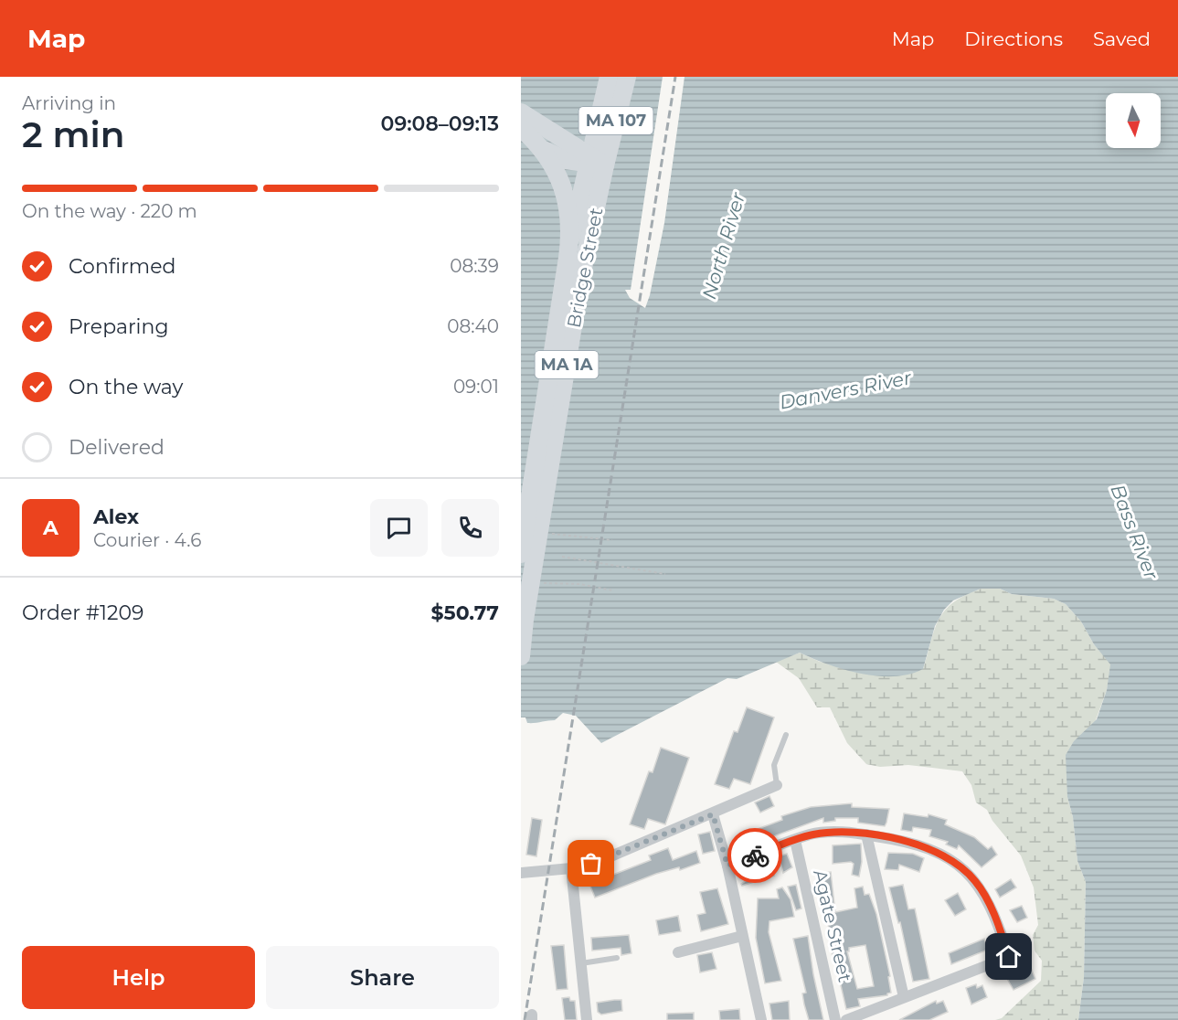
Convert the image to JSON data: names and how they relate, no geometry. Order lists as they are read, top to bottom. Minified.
{"streets":{"main road":["MA 107","Bridge Street","MA 1A"],"street":["Agate Street"]},"crossings":[["MA 107","Bridge Street"],["Bridge Street","MA 1A"]],"water":["North River","Danvers River","Bass River"],"north":"bottom","page":{"header":"Map","nav":["Map","Directions","Saved"],"heading":["2 min","Arriving in","09:08–09:13"],"panel":["Alex","Courier · 4.6","Order #1209","$50.77"],"bar":"On the way · 220 m","list":[["Confirmed","08:39"],["Preparing","08:40"],["On the way","09:01"],"Delivered"],"round":"A","buttons":["Help","Share"]}}
